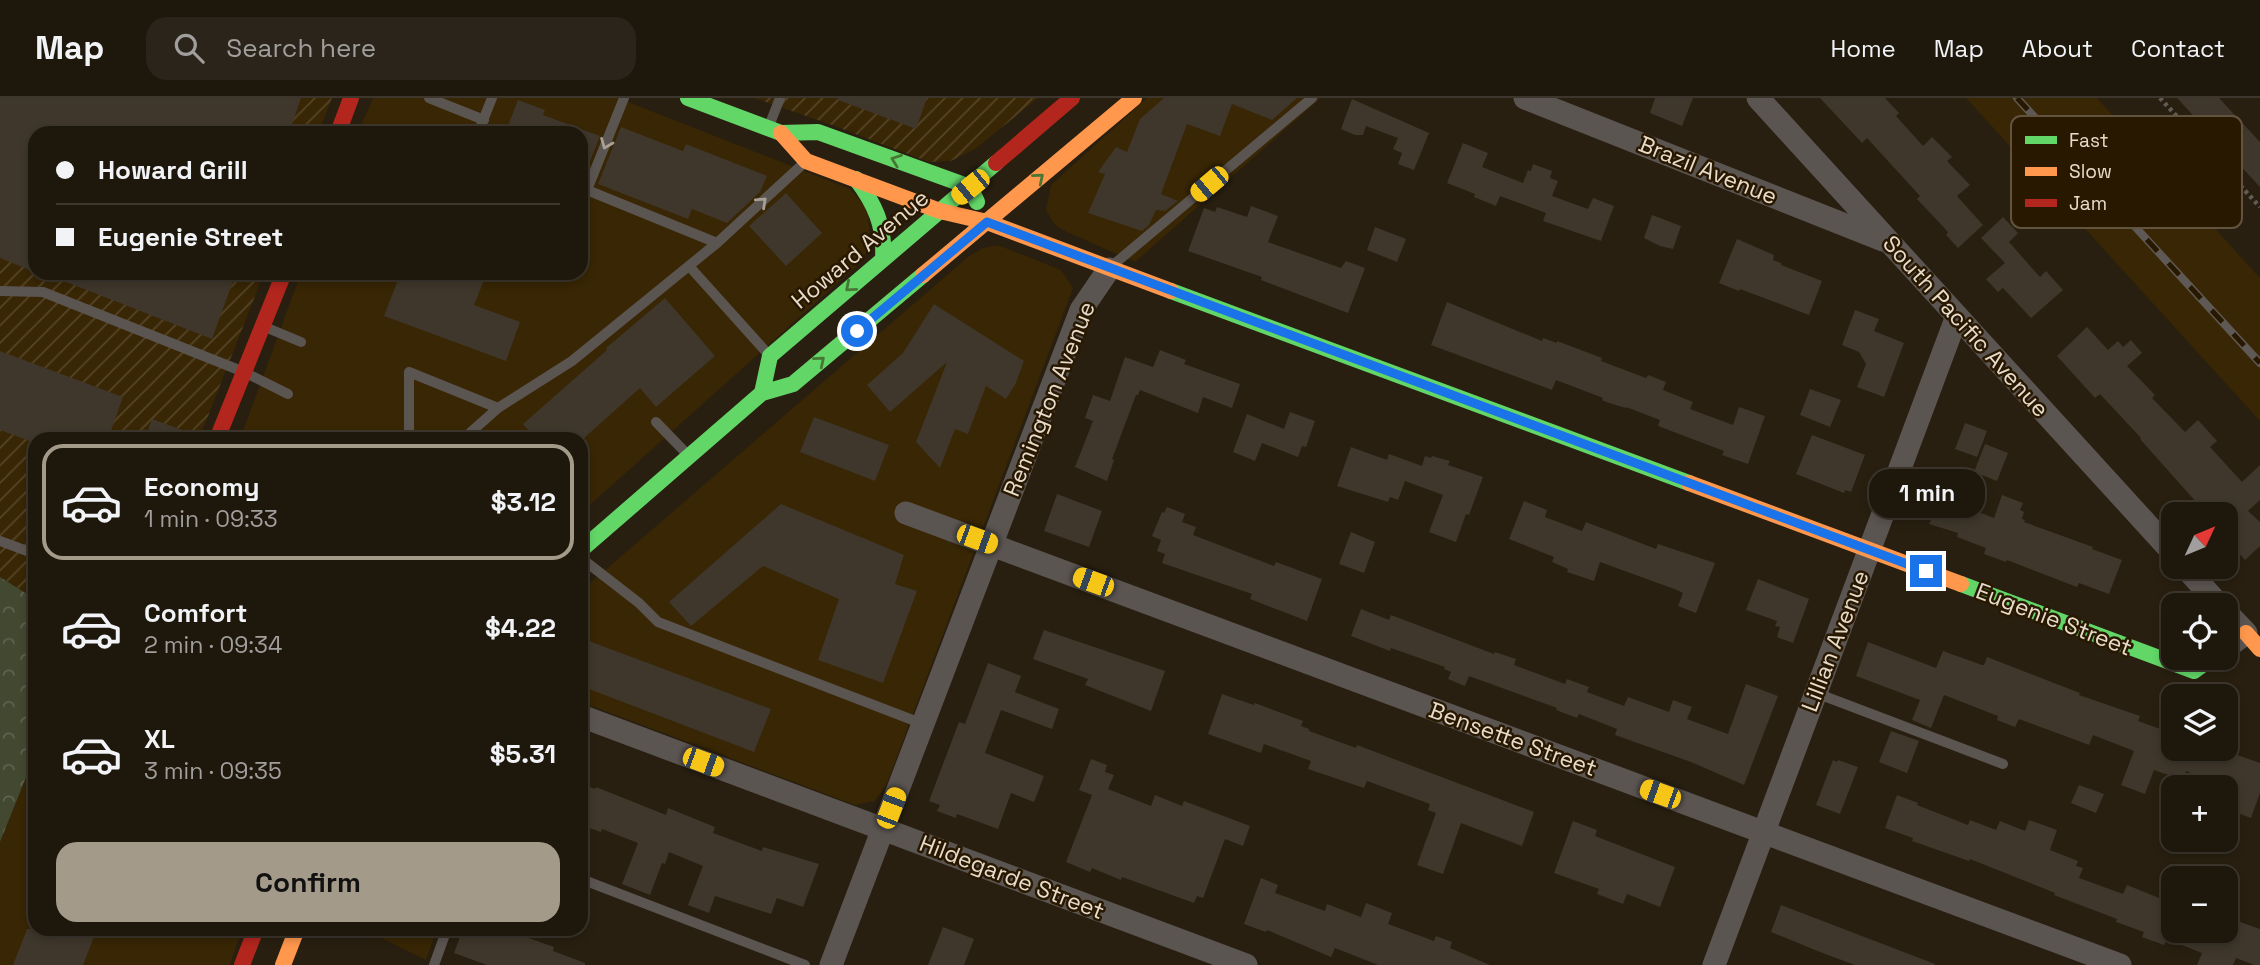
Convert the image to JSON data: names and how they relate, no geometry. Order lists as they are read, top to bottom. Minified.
{"streets":{"street":["Brazil Avenue","Howard Avenue","South Pacific Avenue","Remington Avenue","Eugenie Street","Lillian Avenue","Bensette Street","Hildegarde Street"]},"crossings":[["Brazil Avenue","South Pacific Avenue"],["Howard Avenue","Eugenie Street"],["South Pacific Avenue","Lillian Avenue"],["Remington Avenue","Eugenie Street"],["Remington Avenue","Bensette Street"],["Remington Avenue","Hildegarde Street"],["Eugenie Street","Lillian Avenue"],["Lillian Avenue","Bensette Street"]],"legend":["Fast","Slow","Jam"],"north":"top right","page":{"header":"Map","search":"Search here","nav":["Home","Map","About","Contact"],"banner":["Howard Grill","Eugenie Street"],"list":[{"name":"Economy","note":"1 min · 09:33","value":"$3.12"},{"name":"Comfort","note":"2 min · 09:34","value":"$4.22"},{"name":"XL","note":"3 min · 09:35","value":"$5.31"}],"bubble":"1 min","map_buttons":["+","−"],"buttons":"Confirm"}}
